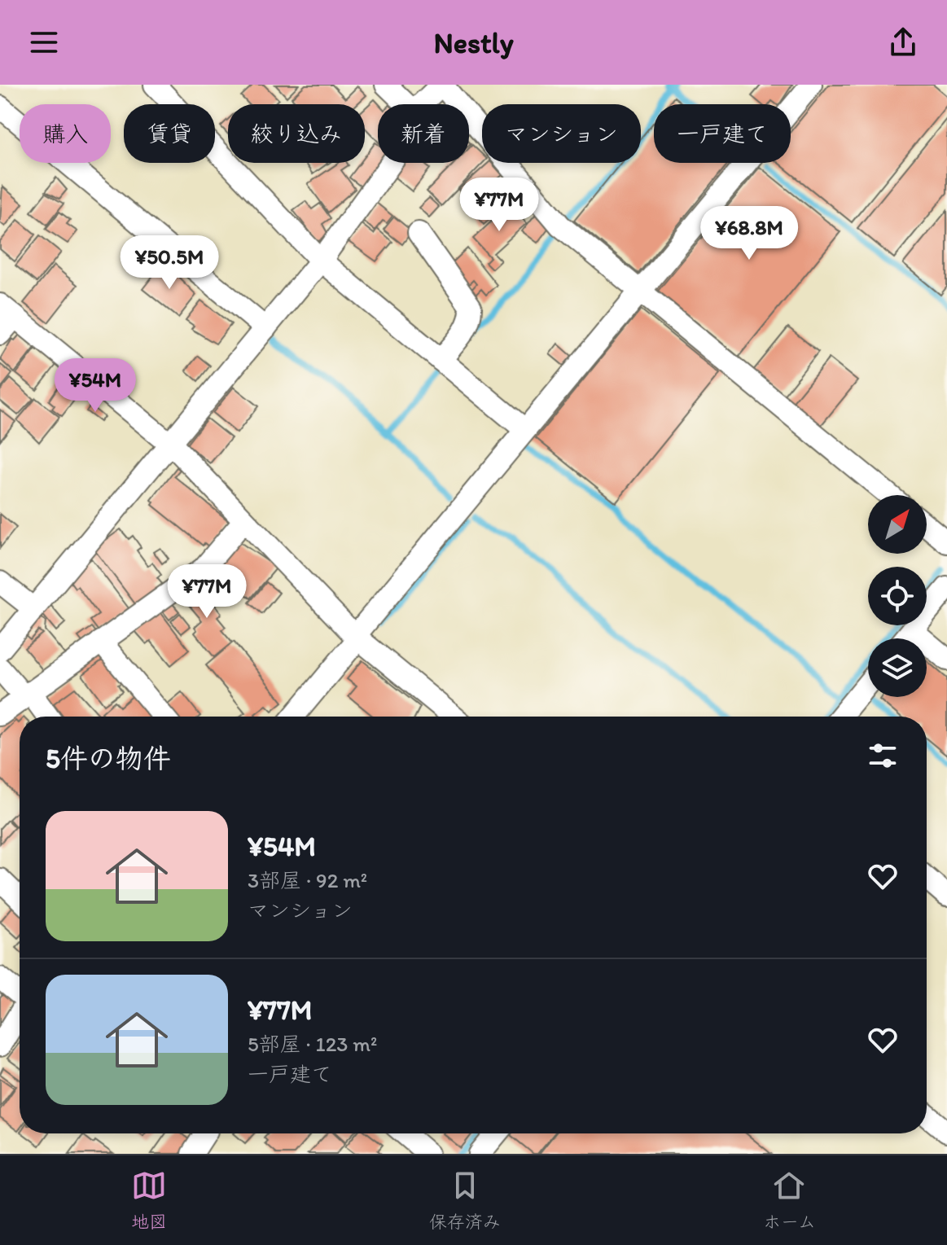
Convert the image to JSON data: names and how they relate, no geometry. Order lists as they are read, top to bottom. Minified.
{"north":"top right","page":{"header":"Nestly","chip":["購入","賃貸","絞り込み","新着","マンション","一戸建て"],"price":["¥77M","¥68.8M","¥50.5M","¥54M","¥77M"],"heading":"5件の物件","list":[{"name":"¥54M","note":"3部屋 · 92 m² · マンション"},{"name":"¥77M","note":"5部屋 · 123 m² · 一戸建て"}],"tabs":["地図","保存済み","ホーム"]}}
